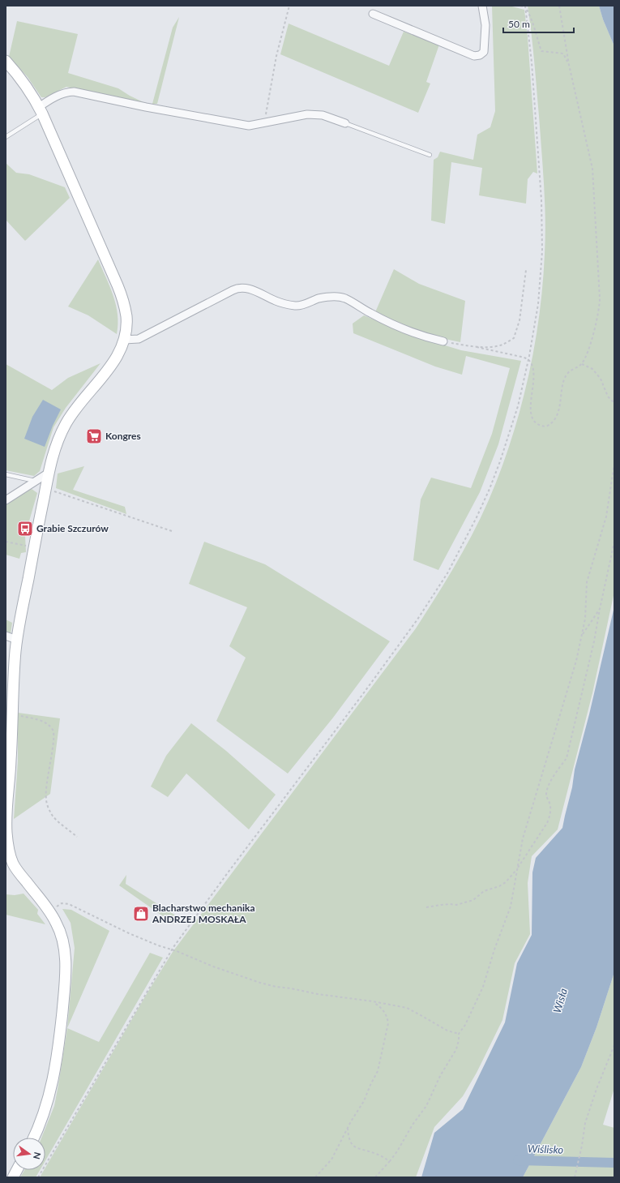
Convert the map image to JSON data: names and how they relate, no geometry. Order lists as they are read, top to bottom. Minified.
{"water":["Wisła","Wiślisko"],"places":{"supermarket":["Kongres"],"bus stop":["Grabie Szczurów"],"shop":["Blacharstwo mechanika ANDRZEJ MOSKAŁA"]},"scale_bar":"50 m","north":"right"}
